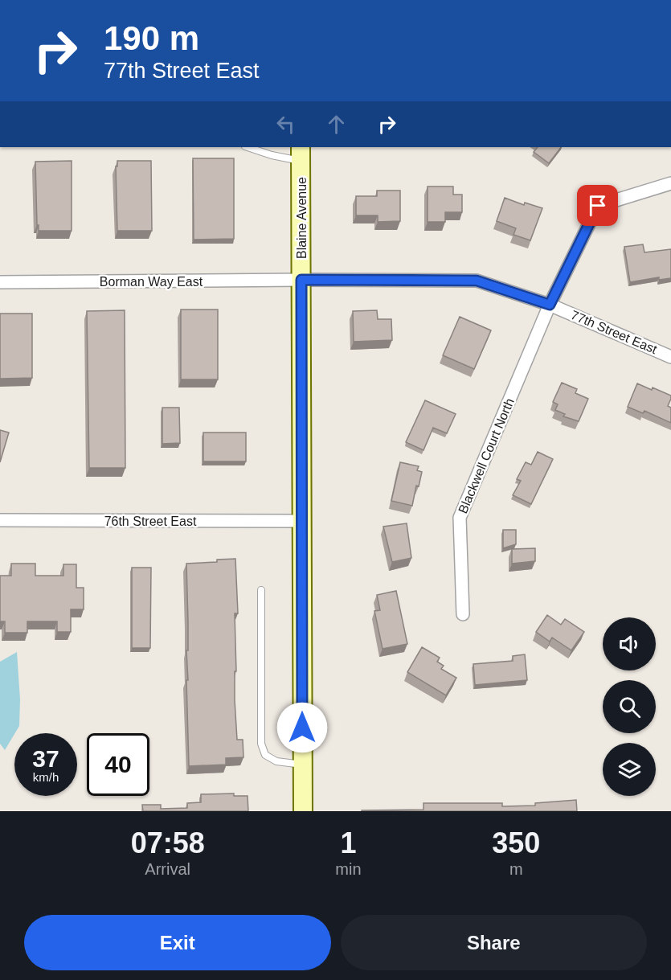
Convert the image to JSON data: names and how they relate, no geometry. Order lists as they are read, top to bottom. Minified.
{"streets":{"street":["Blaine Avenue","Borman Way East","77th Street East","Blackwell Court North","76th Street East"]},"crossings":[["Blaine Avenue","Borman Way East"],["Blaine Avenue","77th Street East"],["Blaine Avenue","76th Street East"],["Borman Way East","77th Street East"],["77th Street East","Blackwell Court North"]],"page":{"turn":["190 m","77th Street East"],"speed":"37 km/h","limit":"40","eta":["07:58","Arrival","1","min","350","m"],"buttons":["Exit","Share"]}}
